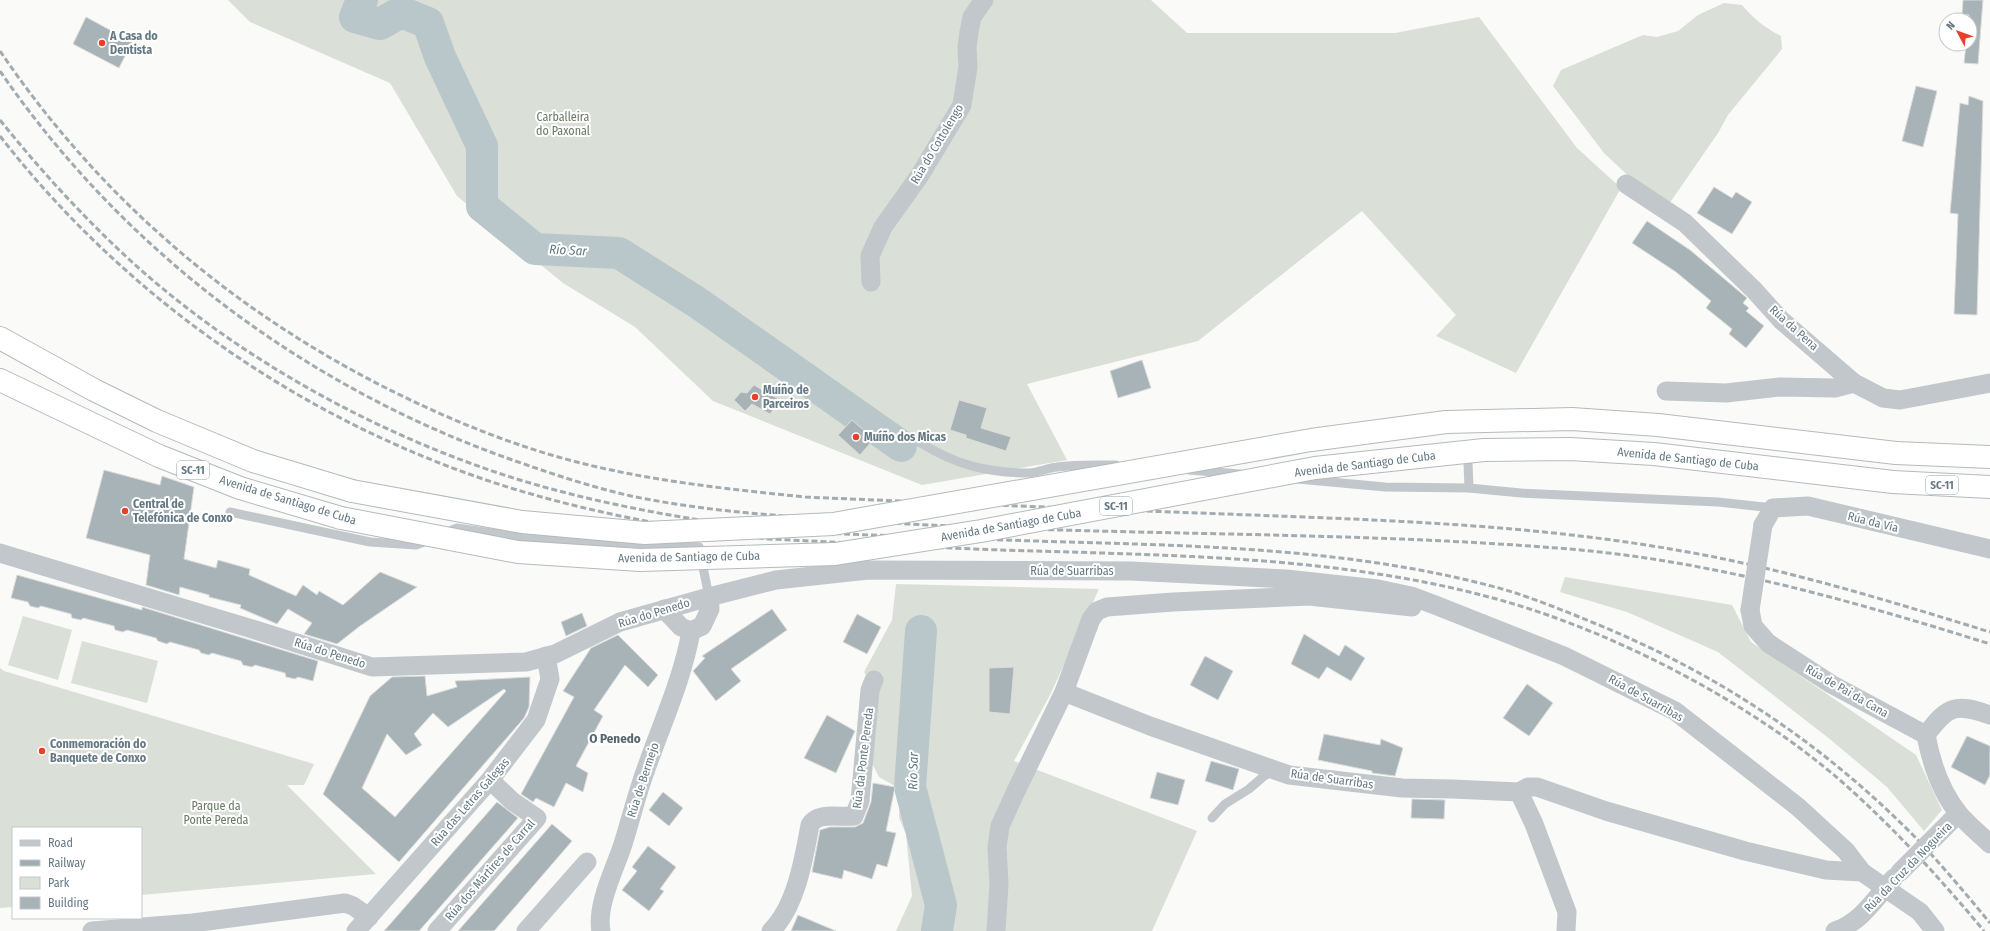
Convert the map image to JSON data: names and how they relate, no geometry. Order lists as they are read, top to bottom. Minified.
{"streets":{"highway":["Avenida de Santiago de Cuba","SC-11"],"street":["Rúa do Cottolengo","Rúa da Pena","Rúa da Vía","Rúa de Suarribas","Rúa do Penedo","Rúa de Pai da Cana","Rúa da Ponte Pereda","Rúa de Bermejo","Rúa das Letras Galegas","Rúa da Cruz da Nogueira","Rúa dos Mártires de Carral"]},"crossings":[["Avenida de Santiago de Cuba","SC-11"],["Rúa da Vía","Rúa de Pai da Cana"],["Rúa de Suarribas","Rúa do Penedo"],["Rúa de Suarribas","Rúa de Bermejo"],["Rúa de Suarribas","Rúa da Cruz da Nogueira"],["Rúa do Penedo","Rúa de Bermejo"],["Rúa do Penedo","Rúa das Letras Galegas"],["Rúa das Letras Galegas","Rúa dos Mártires de Carral"]],"districts":["O Penedo"],"water":["Río Sar"],"parks":["Carballeira do Paxonal","Parque da Ponte Pereda"],"places":["A Casa do Dentista","Muíño de Parceiros","Muíño dos Micas","Central de Telefónica de Conxo","Conmemoración do Banquete de Conxo"],"legend":["Road","Railway","Park","Building"],"north":"top left"}
